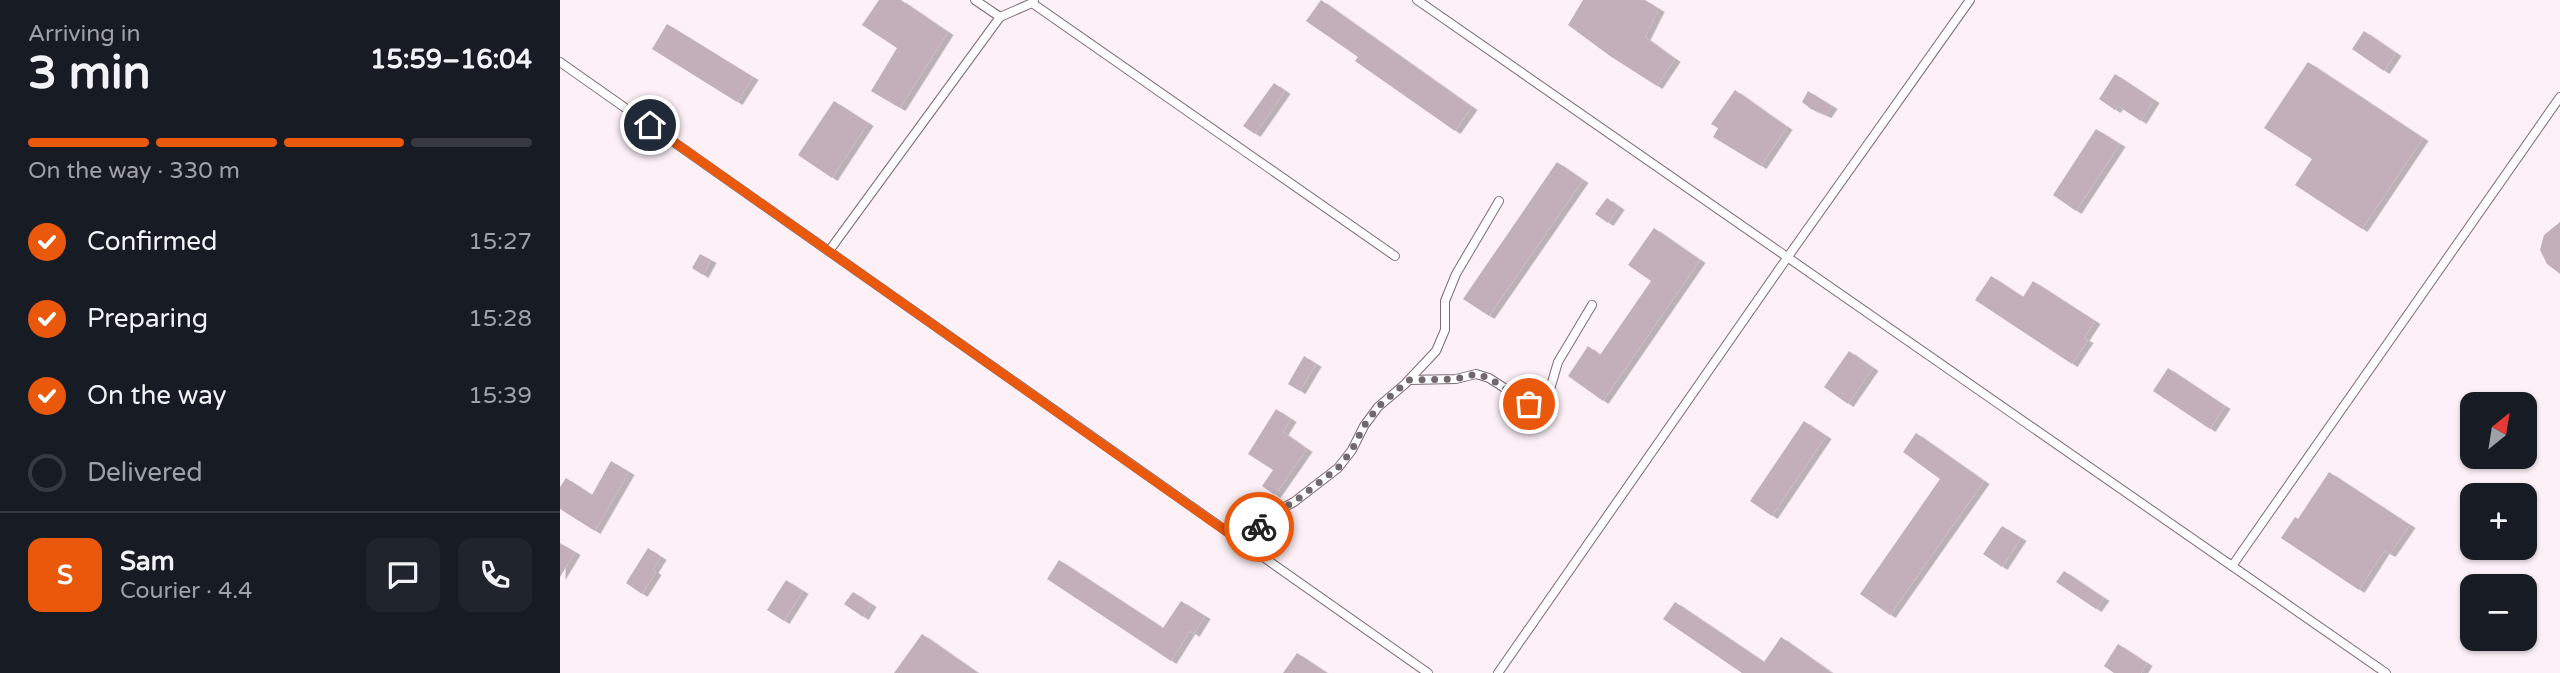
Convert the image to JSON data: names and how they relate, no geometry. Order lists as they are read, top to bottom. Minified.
{"north":"top right","page":{"heading":["3 min","Arriving in","15:59–16:04"],"panel":["Sam","Courier · 4.4"],"bar":"On the way · 330 m","list":[["Confirmed","15:27"],["Preparing","15:28"],["On the way","15:39"],"Delivered"],"map_buttons":["+","−"],"round":"S"}}
